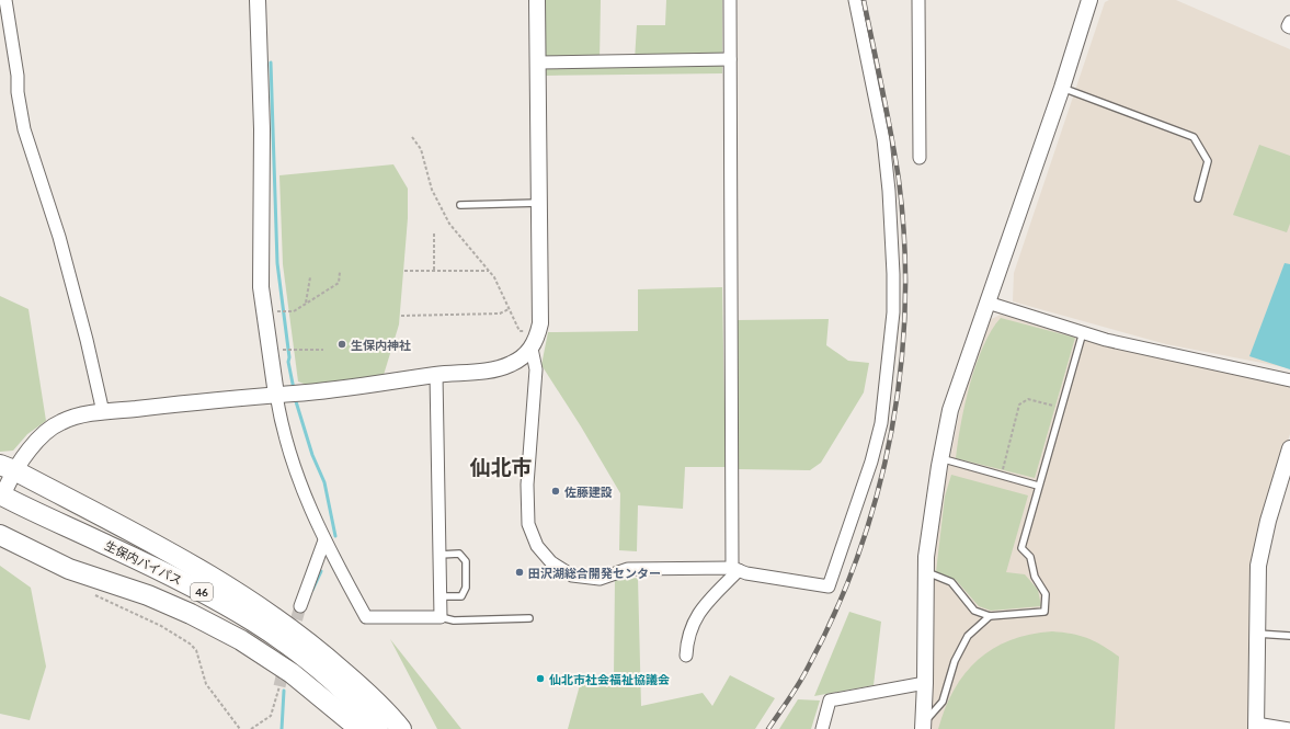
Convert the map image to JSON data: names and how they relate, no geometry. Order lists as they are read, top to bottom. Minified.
{"streets":{"highway":["生保内バイパス","46"]},"districts":["仙北市"],"places":["生保内神社","佐藤建設","田沢湖総合開発センター","仙北市社会福祉協議会"]}
